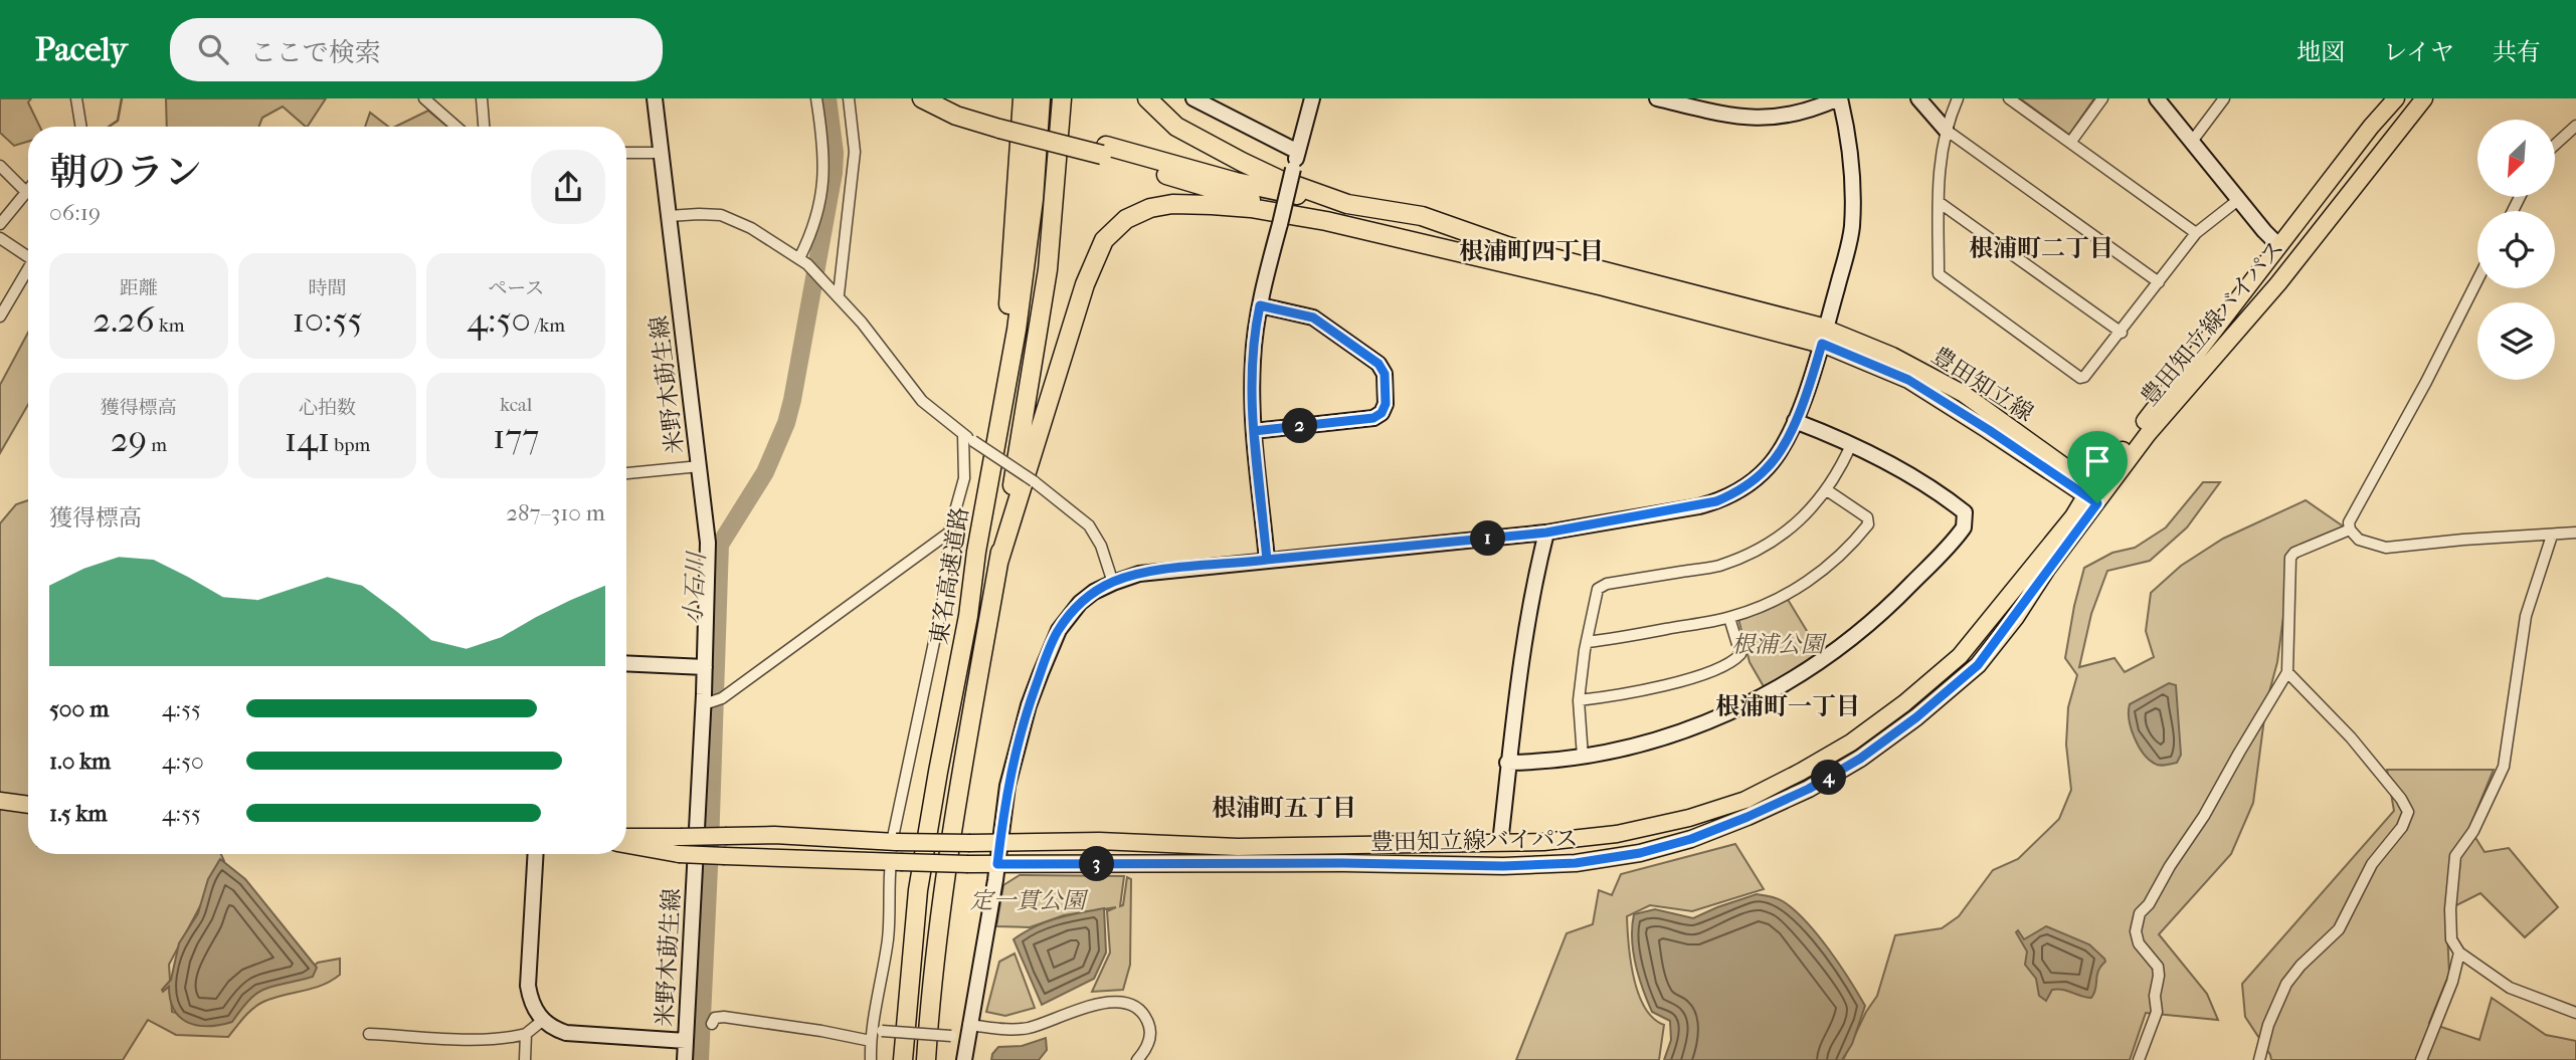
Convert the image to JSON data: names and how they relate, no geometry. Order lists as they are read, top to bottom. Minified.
{"streets":{"highway":["東名高速道路"],"main road":["豊田知立線バイパス","豊田知立線"],"street":["米野木莇生線"]},"crossings":[["豊田知立線バイパス","豊田知立線"]],"districts":["根浦町二丁目","根浦町四丁目","根浦町一丁目","根浦町五丁目"],"water":["小石川"],"parks":["根浦公園","定一貫公園"],"north":"bottom left","page":{"header":"Pacely","search":"ここで検索","nav":["地図","レイヤ","共有"],"heading":["朝のラン","06:19"],"stats":[["距離","2.26 km"],["時間","10:55"],["ペース","4:50 /km"],["獲得標高","29 m"],["心拍数","141 bpm"],["kcal","177"]],"pins":["2","1","4","3"],"chart":["獲得標高","287–310 m"],"list":[{"name":"500 m","note":"4:55"},{"name":"1.0 km","note":"4:50"},{"name":"1.5 km","note":"4:55"}]}}
